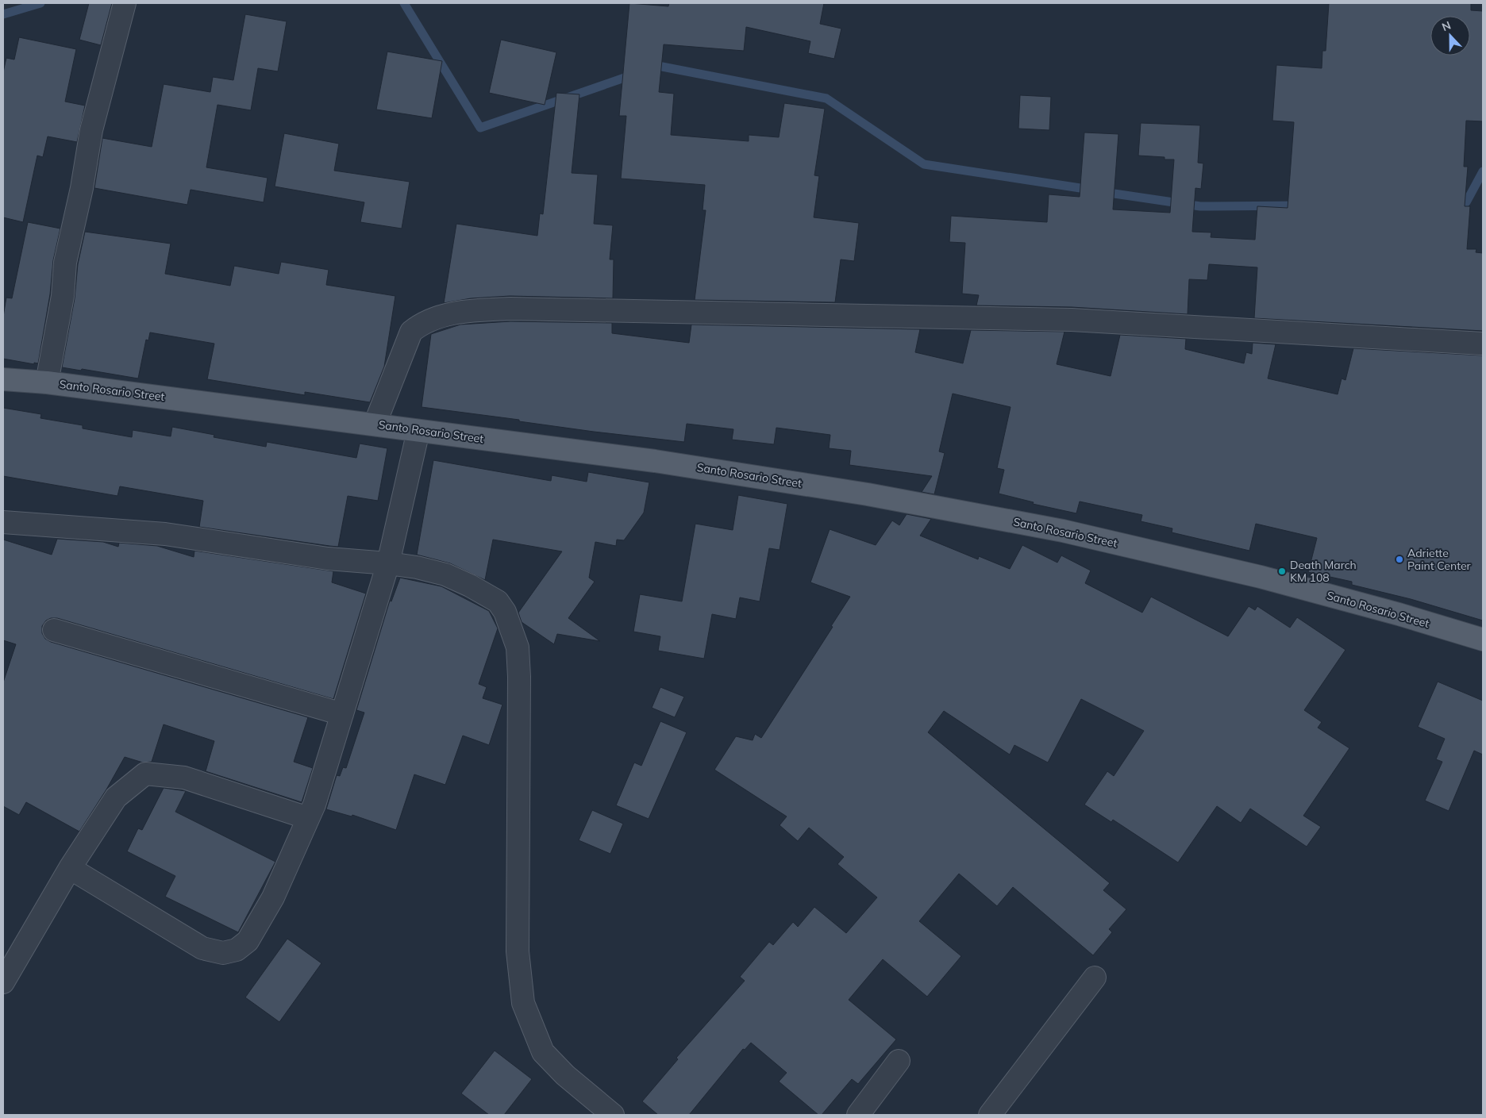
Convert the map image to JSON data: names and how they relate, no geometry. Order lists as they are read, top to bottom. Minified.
{"streets":{"main road":["Santo Rosario Street"]},"places":["Adriette Paint Center","Death March KM 108"],"north":"top"}
